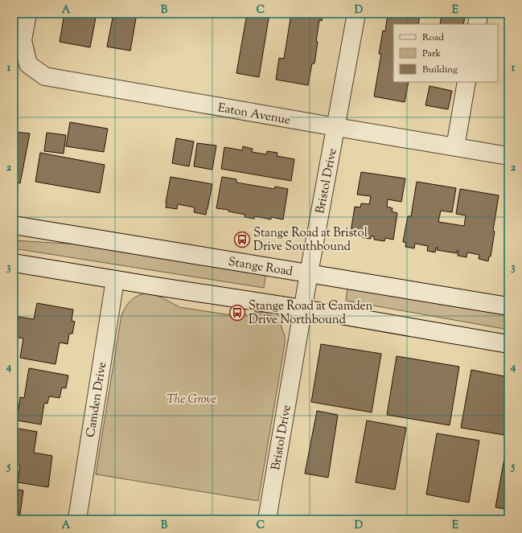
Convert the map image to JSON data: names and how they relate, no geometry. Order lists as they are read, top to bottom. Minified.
{"streets":{"street":["Eaton Avenue","Bristol Drive","Stange Road","Camden Drive"]},"crossings":[["Eaton Avenue","Bristol Drive"],["Bristol Drive","Stange Road"]],"parks":["The Grove"],"places":{"bus stop":["Stange Road at Bristol Drive Southbound","Stange Road at Camden Drive Northbound"]},"legend":["Road","Park","Building"],"grid":{"columns":["A","B","C","D","E"],"rows":["1","2","3","4","5"]}}
